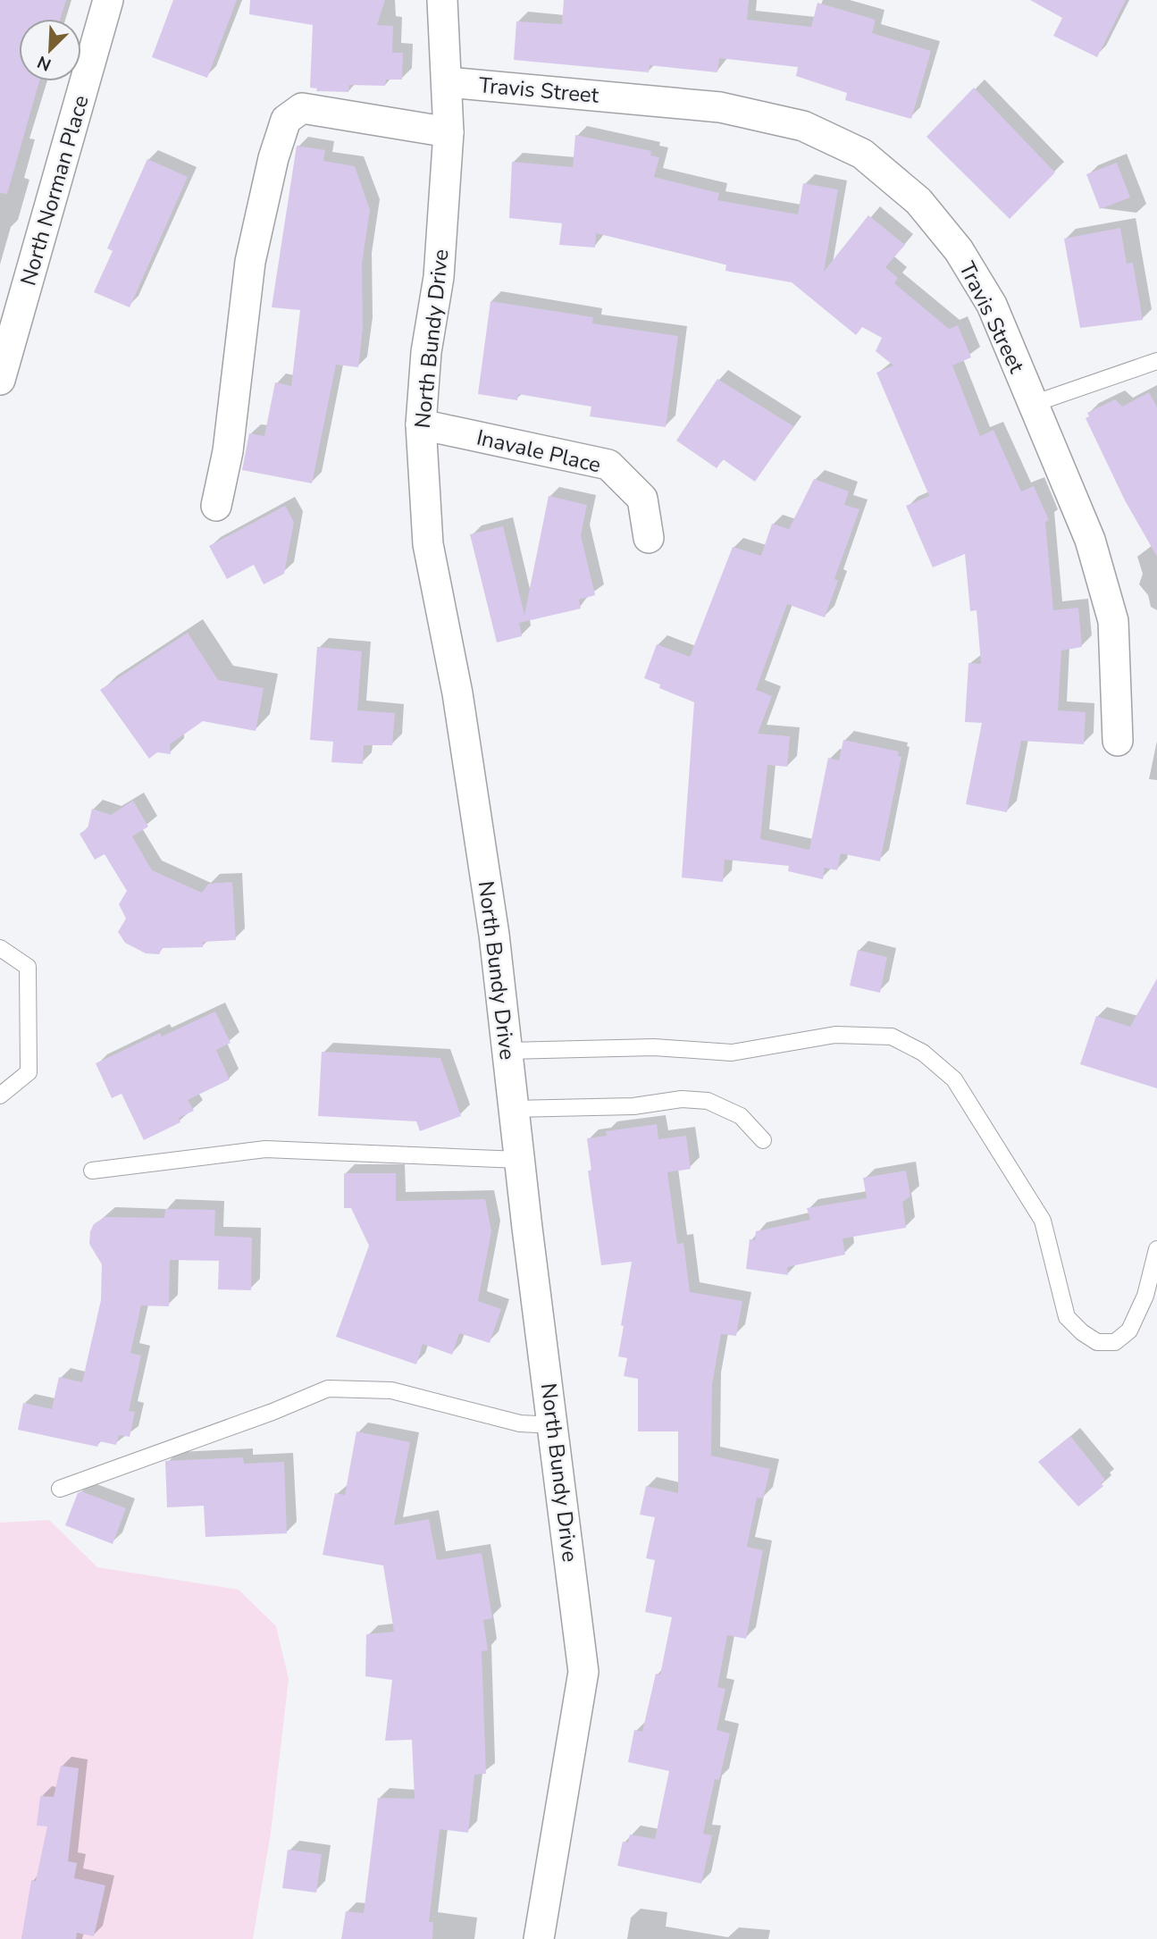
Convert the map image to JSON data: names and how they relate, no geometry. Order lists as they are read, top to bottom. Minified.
{"streets":{"street":["Travis Street","North Norman Place","North Bundy Drive","Inavale Place"]},"crossings":[["Travis Street","North Bundy Drive"],["North Bundy Drive","Inavale Place"]],"north":"bottom left"}
